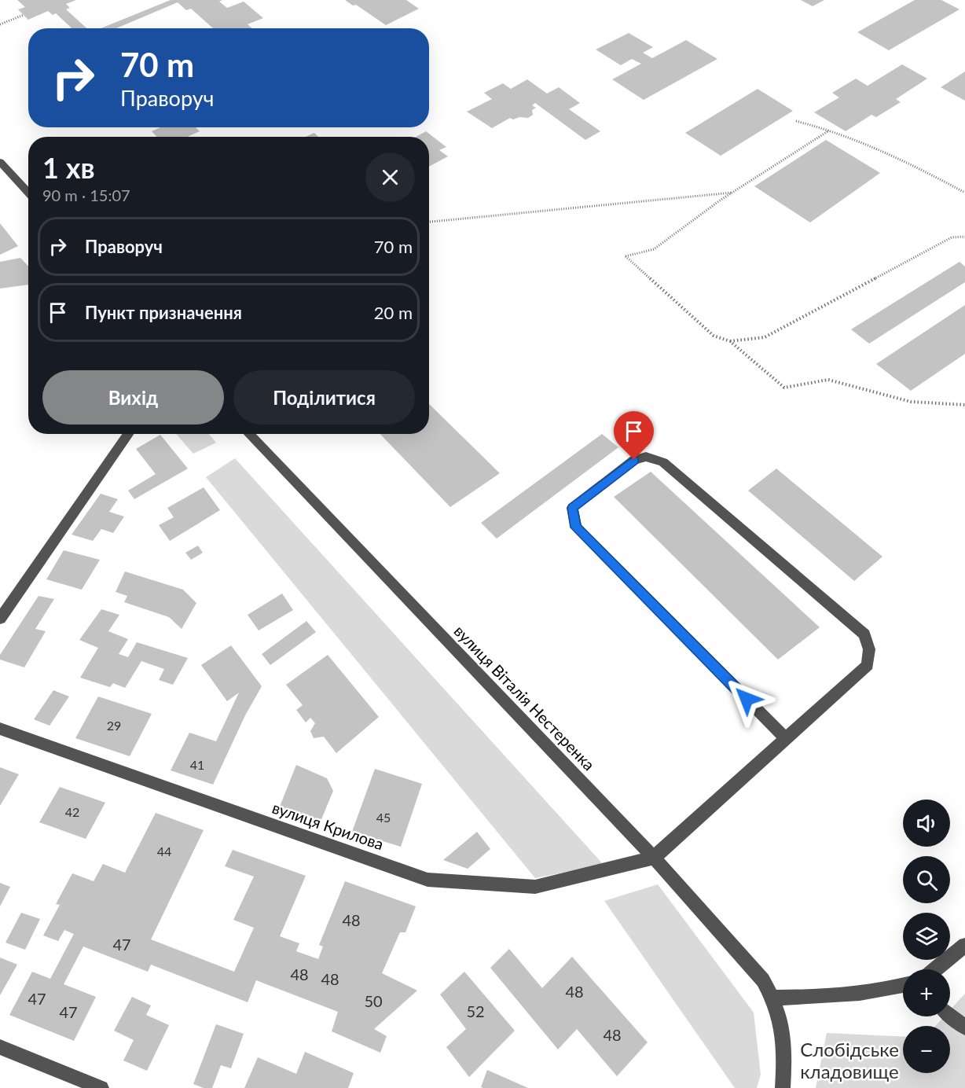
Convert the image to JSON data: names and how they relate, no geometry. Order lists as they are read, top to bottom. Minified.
{"streets":{"street":["вулиця Віталія Нестеренка","вулиця Крилова"]},"crossings":[["вулиця Віталія Нестеренка","вулиця Крилова"]],"parks":["Слобідське кладовище"],"house_numbers":["29","41","42","45","44","48","47","48","48","48","47","50","52","47","48"],"page":{"turn":["70 m","Праворуч"],"heading":["1 хв","90 m · 15:07"],"list":[{"name":"Праворуч","value":"70 m"},{"name":"Пункт призначення","value":"20 m"}],"buttons":["Вихід","Поділитися"],"map_buttons":["+","−"]}}
